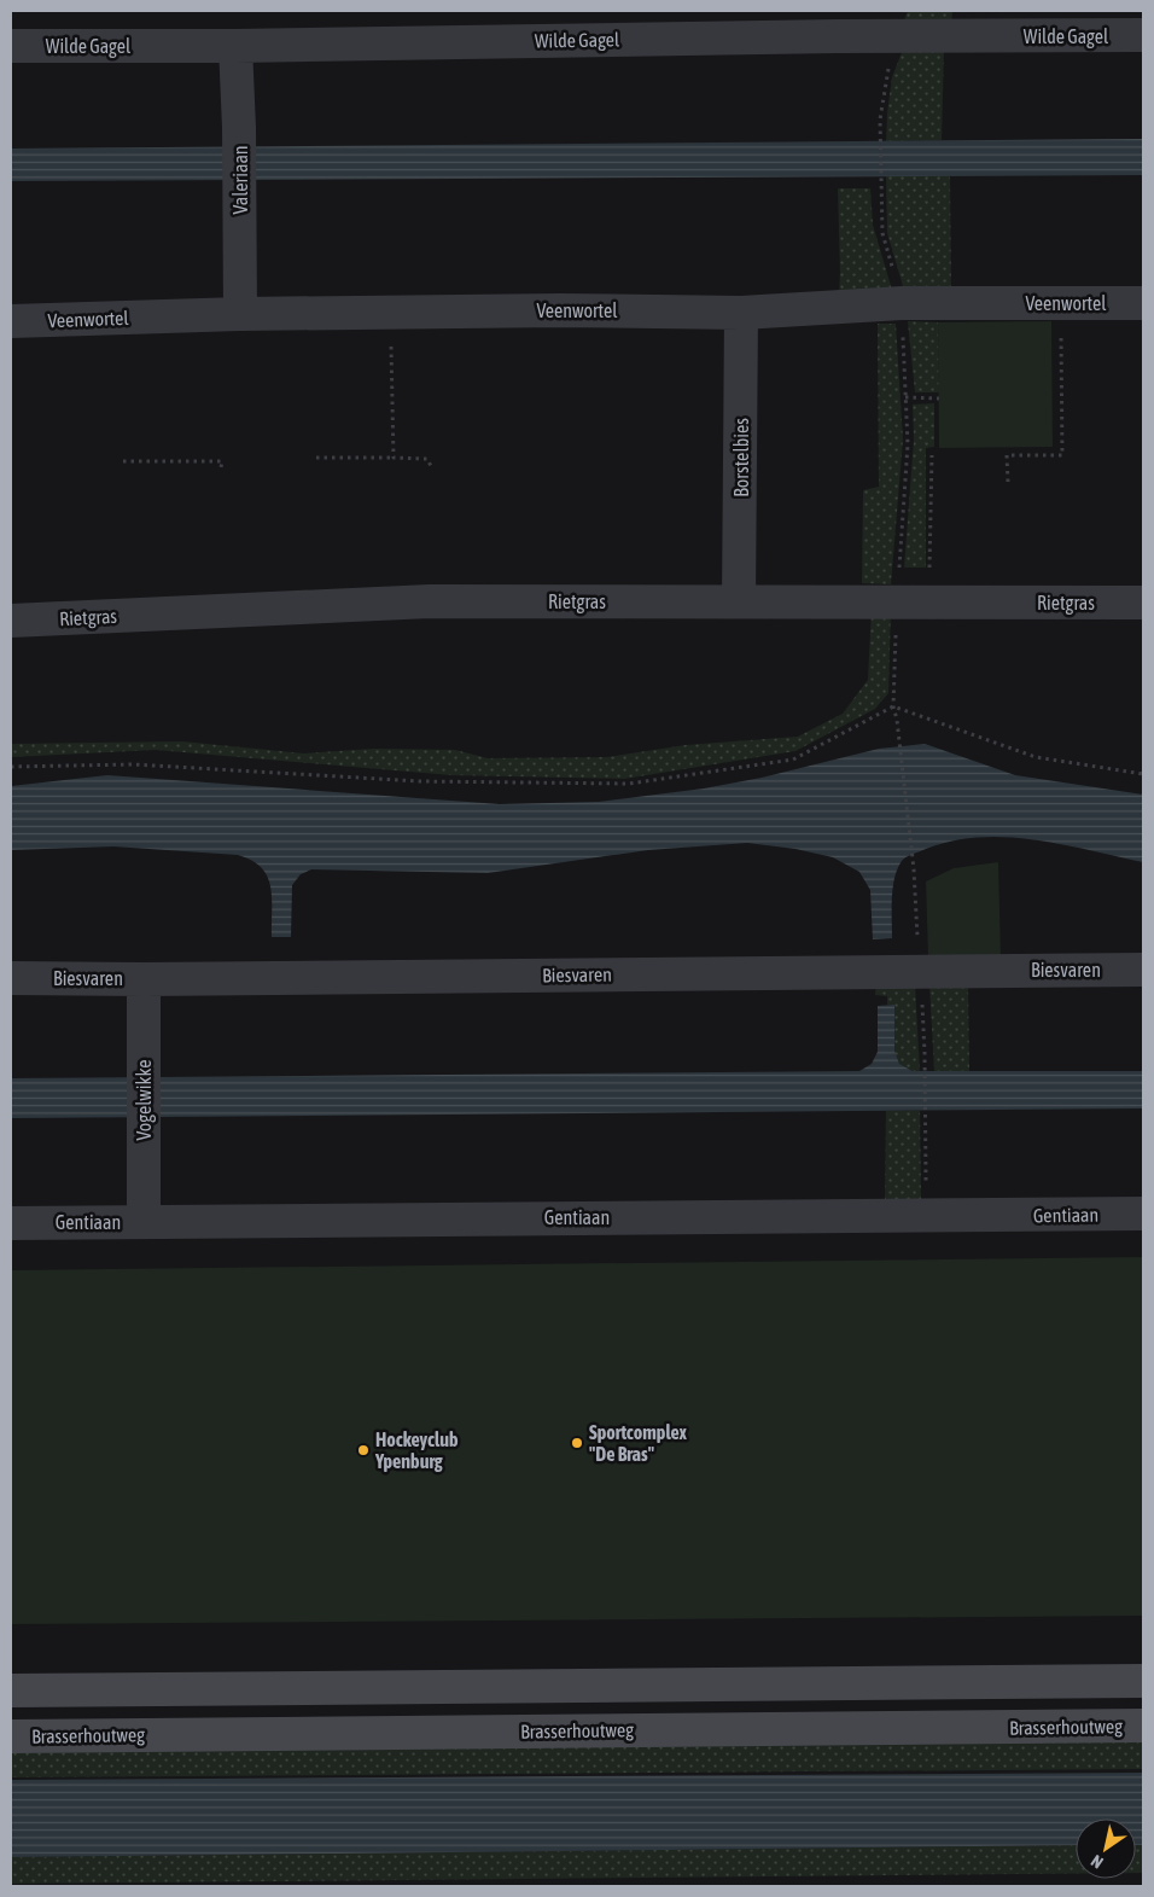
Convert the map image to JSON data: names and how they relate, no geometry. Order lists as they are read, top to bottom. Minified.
{"streets":{"main road":["Brasserhoutweg"],"street":["Wilde Gagel","Valeriaan","Veenwortel","Borstelbies","Rietgras","Biesvaren","Vogelwikke","Gentiaan"]},"crossings":[["Wilde Gagel","Valeriaan"],["Valeriaan","Veenwortel"],["Veenwortel","Borstelbies"],["Borstelbies","Rietgras"],["Biesvaren","Vogelwikke"],["Vogelwikke","Gentiaan"]],"places":["Sportcomplex \"De Bras\"","Hockeyclub Ypenburg"],"north":"bottom left"}
